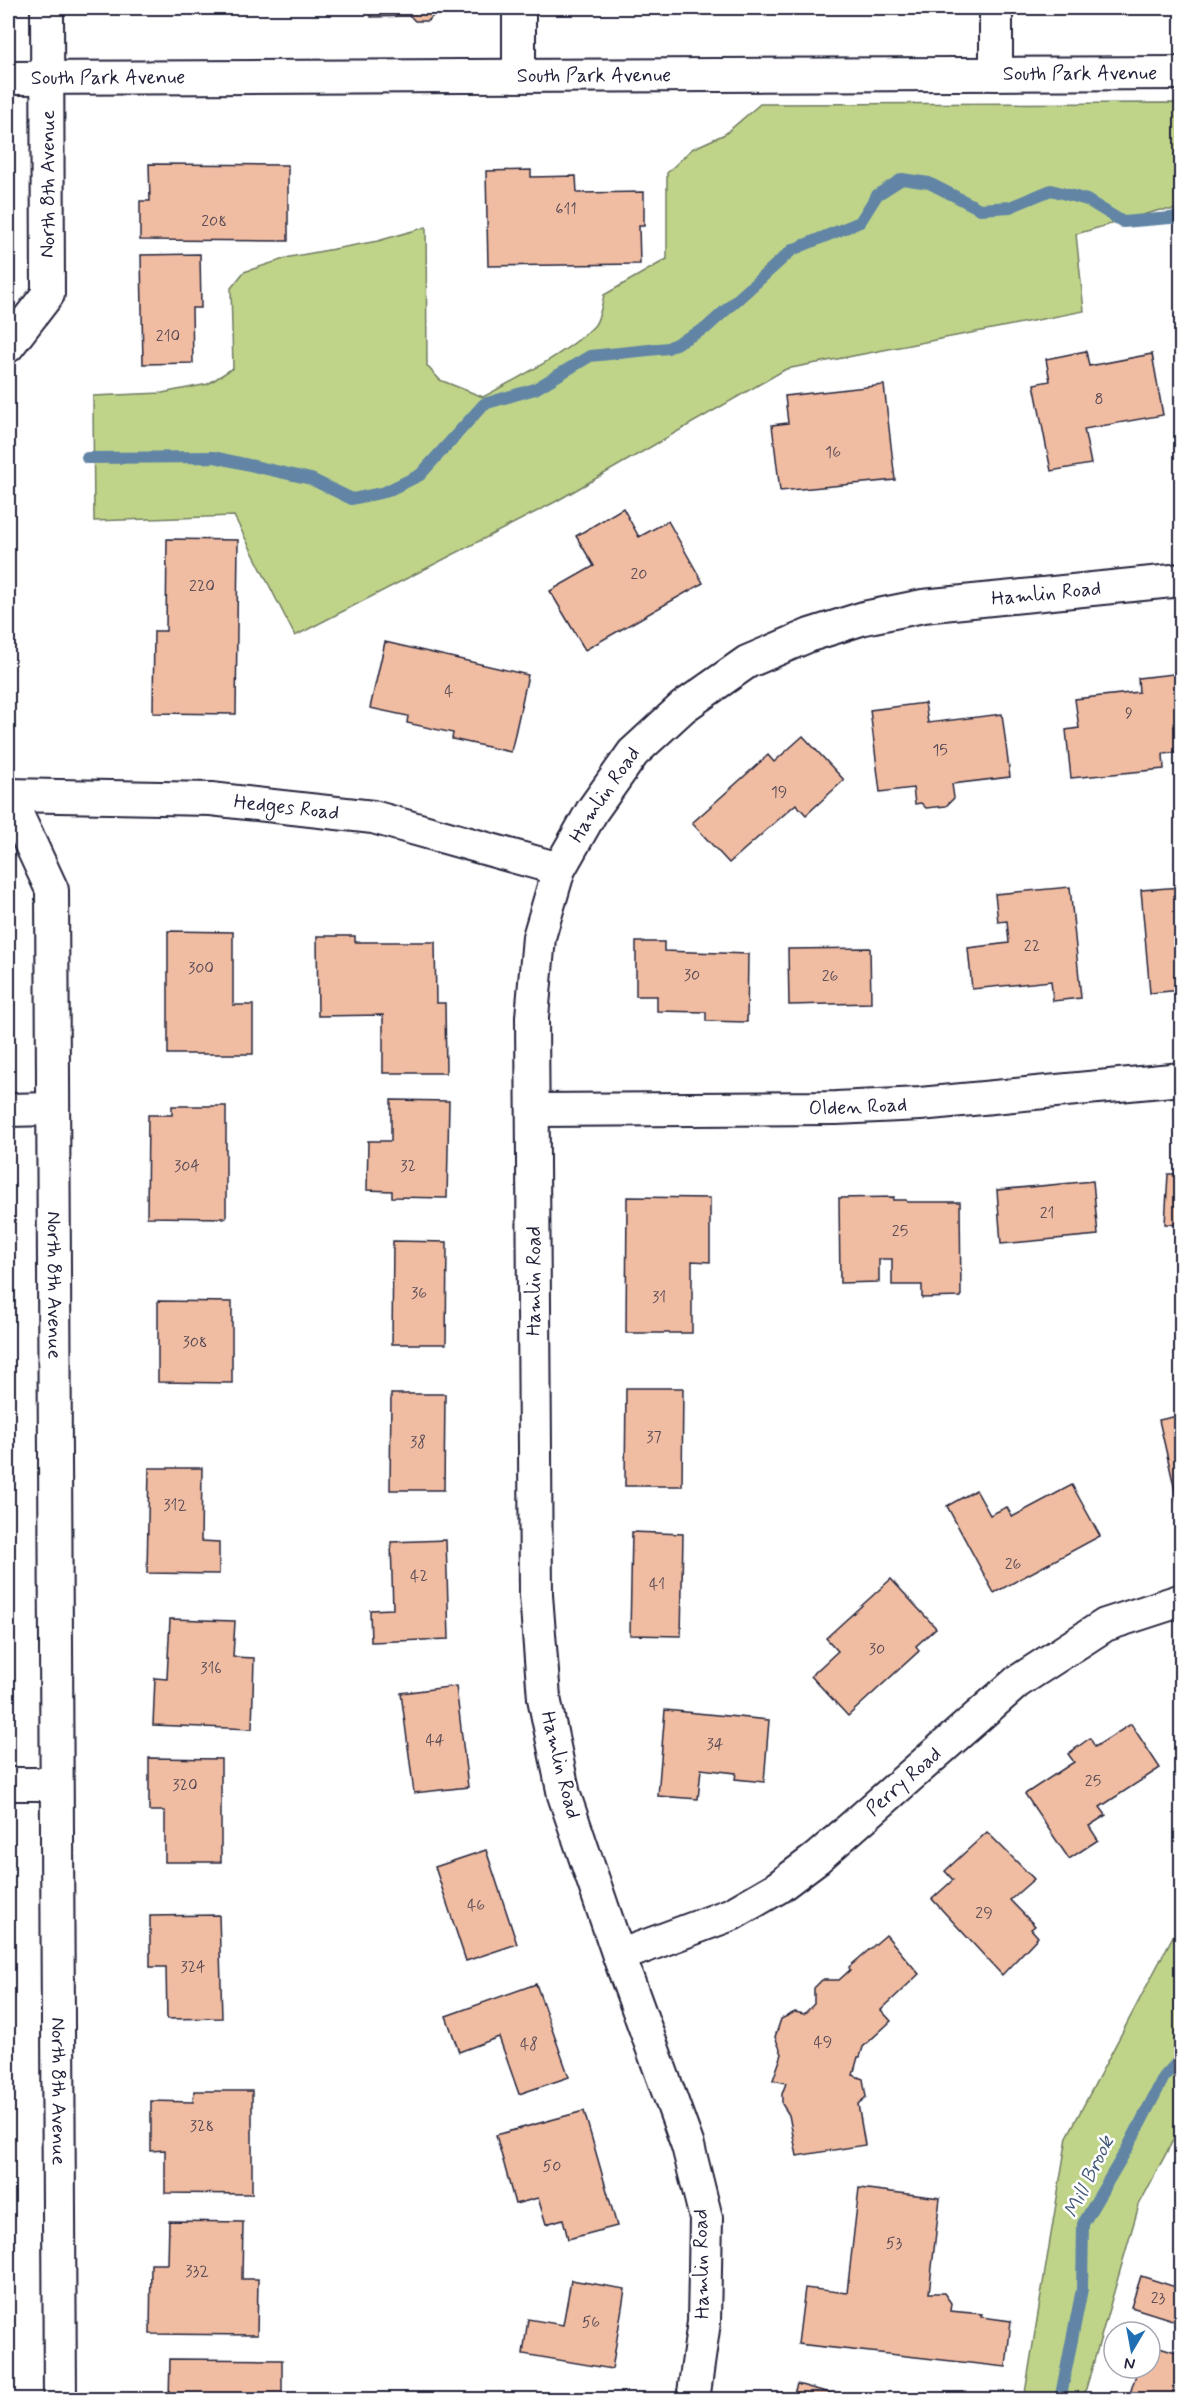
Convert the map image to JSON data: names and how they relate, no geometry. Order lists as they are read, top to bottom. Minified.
{"streets":{"street":["South Park Avenue","North 8th Avenue","Hamlin Road","Hedges Road","Olden Road","Perry Road"]},"crossings":[["South Park Avenue","North 8th Avenue"],["North 8th Avenue","Hedges Road"],["Hamlin Road","Hedges Road"],["Hamlin Road","Olden Road"],["Hamlin Road","Perry Road"]],"water":["Mill Brook"],"house_numbers":["611","208","210","8","16","20","220","4","9","15","19","22","300","30","26","304","32","21","25","36","31","308","37","38","312","26","42","41","30","316","44","34","25","320","46","29","324","49","48","328","50","53","332","23","56"],"north":"bottom"}
